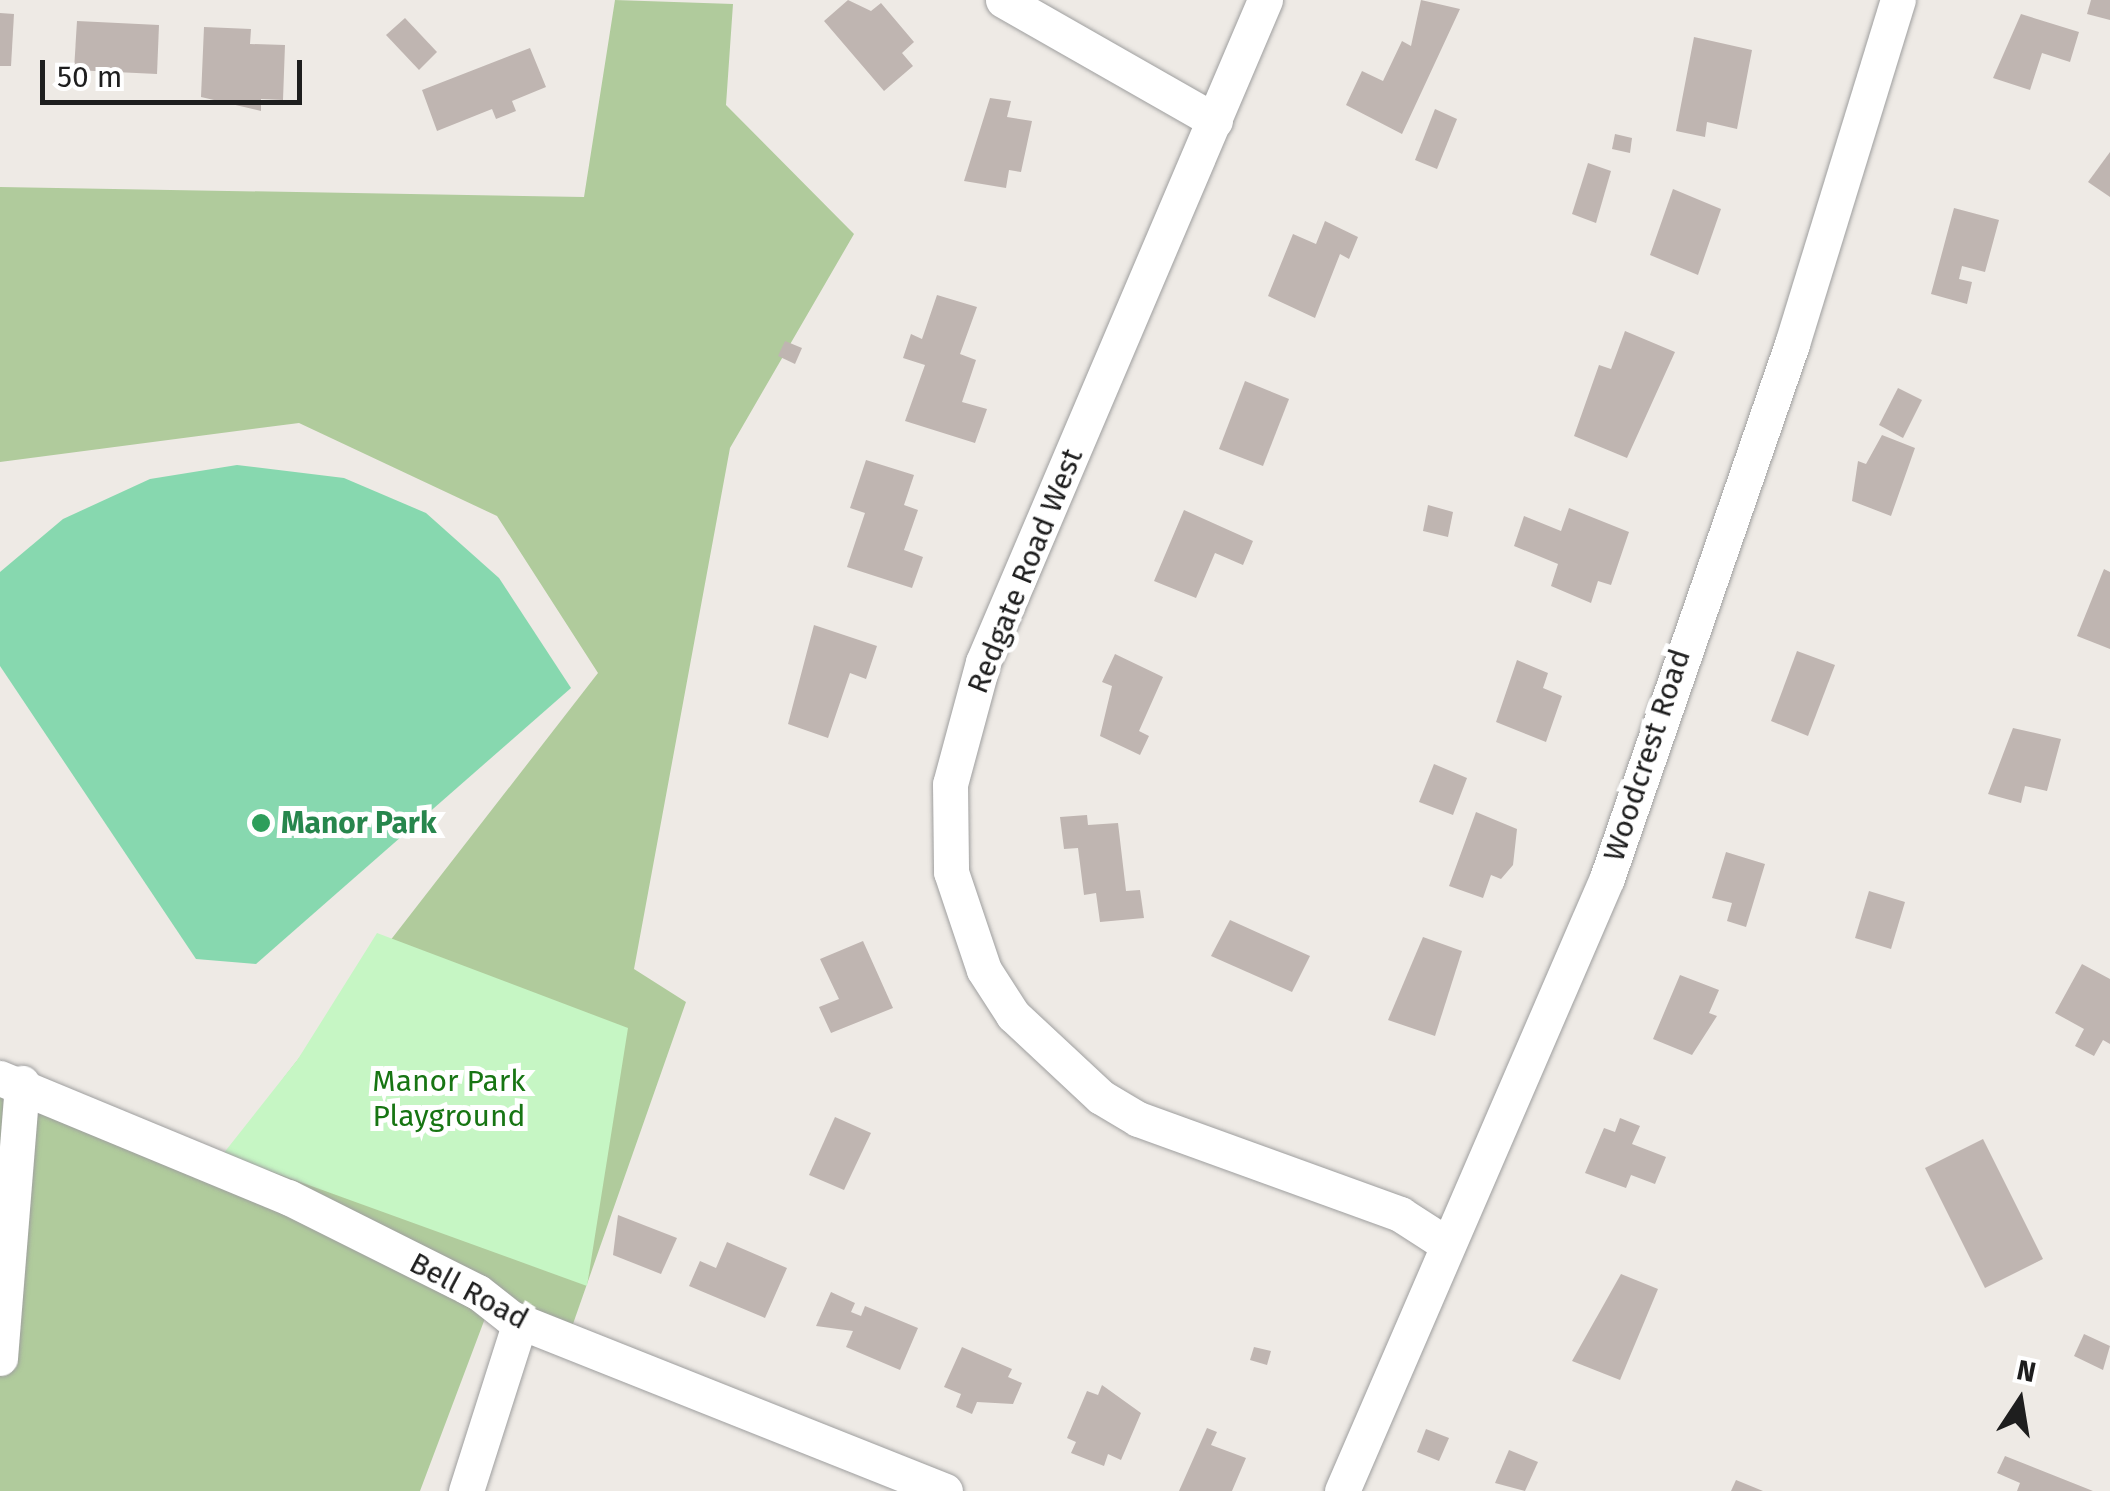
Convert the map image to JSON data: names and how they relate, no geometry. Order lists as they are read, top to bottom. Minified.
{"streets":{"street":["Redgate Road West","Woodcrest Road","Bell Road"]},"crossings":[["Redgate Road West","Woodcrest Road"]],"parks":["Manor Park Playground"],"places":["Manor Park"],"scale_bar":"50 m","north":"top"}
